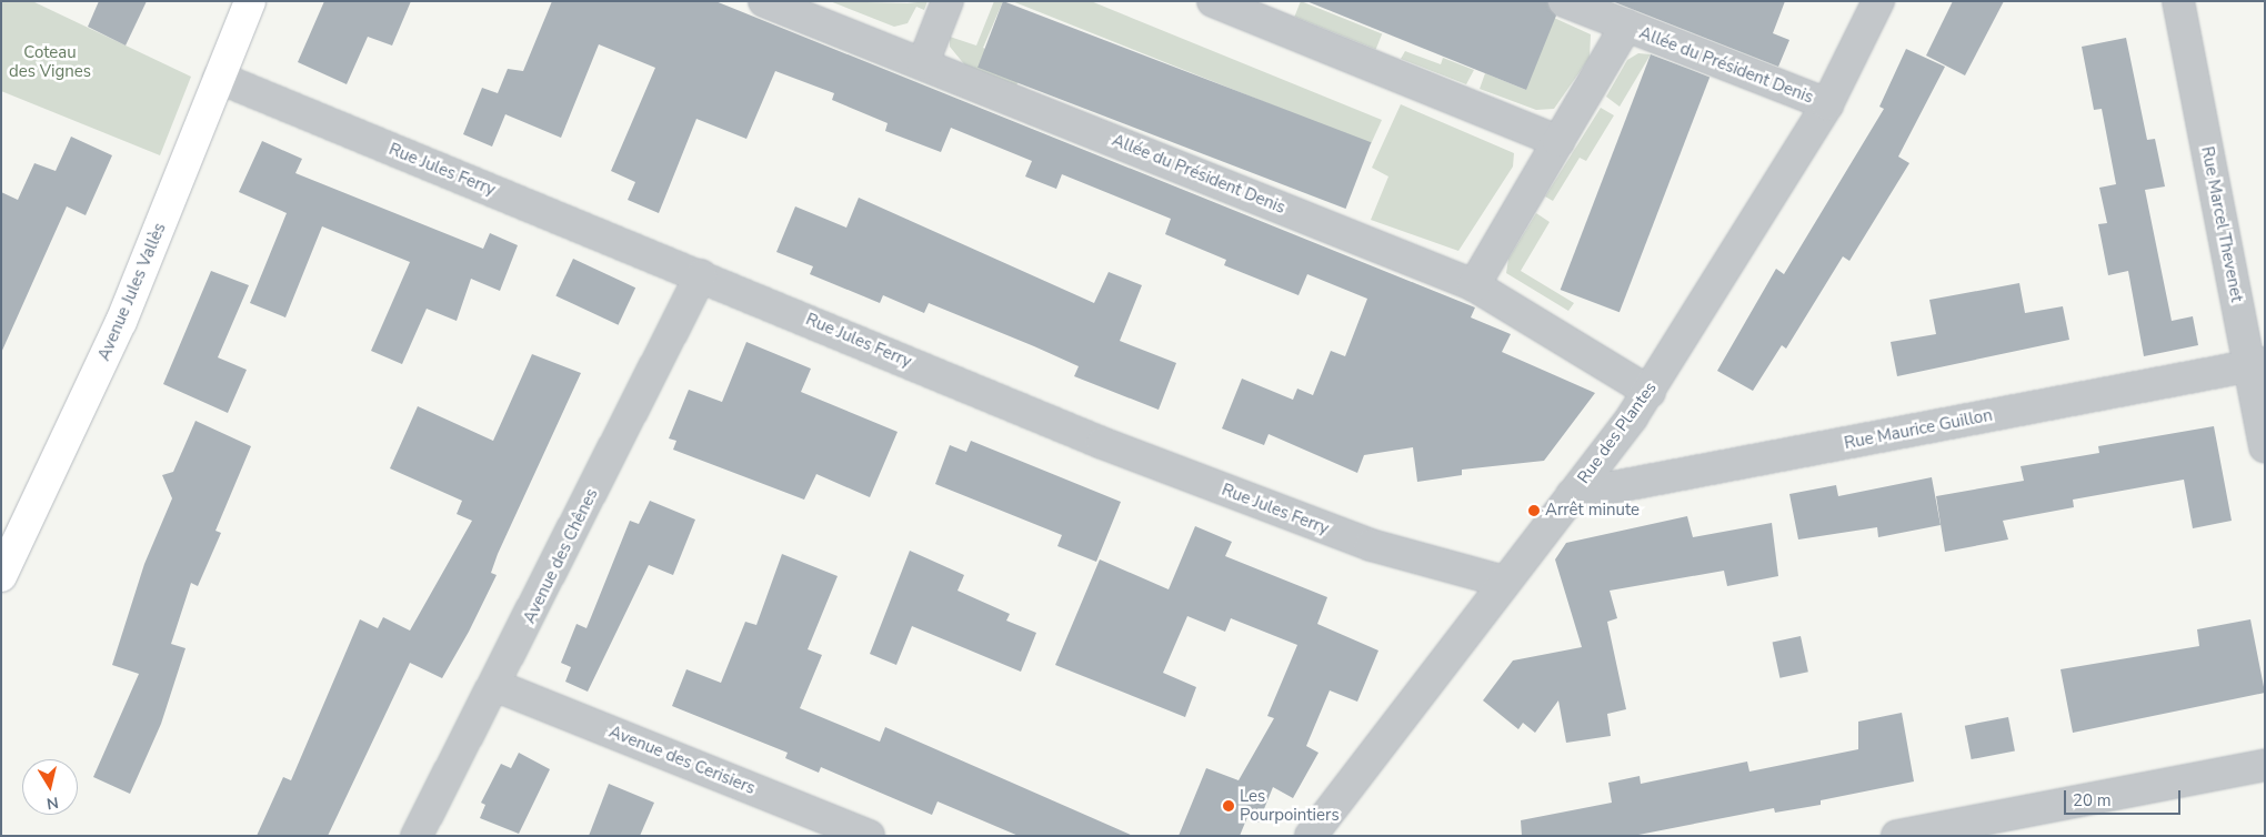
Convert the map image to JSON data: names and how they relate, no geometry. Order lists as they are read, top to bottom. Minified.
{"streets":{"main road":["Avenue Jules Vallès"],"street":["Allée du Président Denis","Rue Jules Ferry","Rue Marcel Thevenet","Rue Maurice Guillon","Rue des Plantes","Avenue des Chênes","Avenue des Cerisiers"]},"crossings":[["Allée du Président Denis","Rue des Plantes"],["Rue Jules Ferry","Avenue Jules Vallès"],["Rue Jules Ferry","Rue des Plantes"],["Rue Jules Ferry","Avenue des Chênes"],["Rue Marcel Thevenet","Rue Maurice Guillon"],["Rue Maurice Guillon","Rue des Plantes"],["Avenue des Chênes","Avenue des Cerisiers"]],"parks":["Coteau des Vignes"],"places":["Arrêt minute","Les Pourpointiers"],"scale_bar":"20 m","north":"bottom"}
